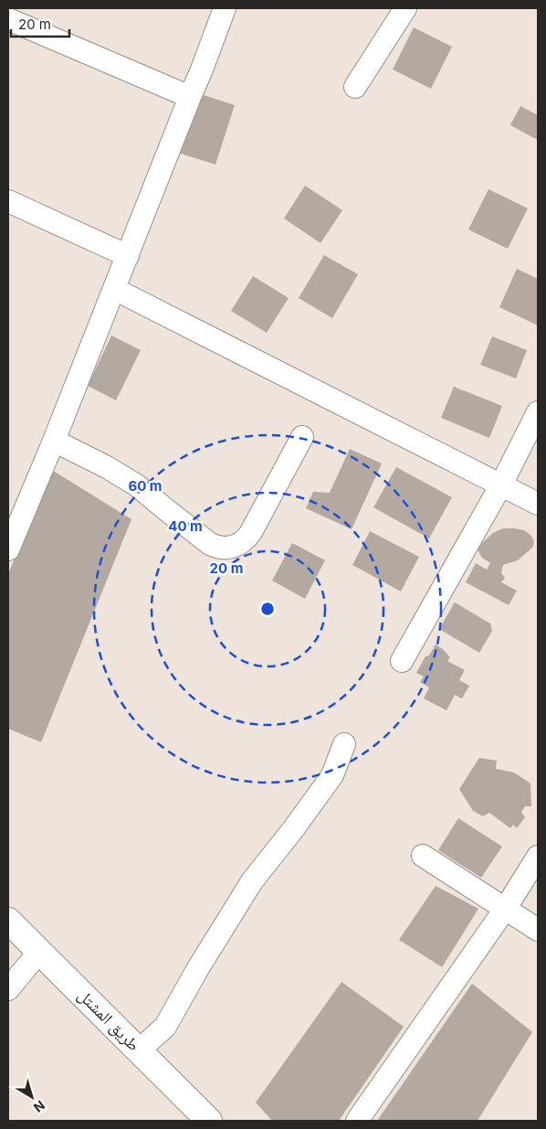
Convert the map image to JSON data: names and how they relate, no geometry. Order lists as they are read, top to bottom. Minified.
{"streets":{"main road":["طريق المشتل"]},"scale_bar":"20 m","north":"bottom right","rings":["60 m","40 m","20 m"]}
